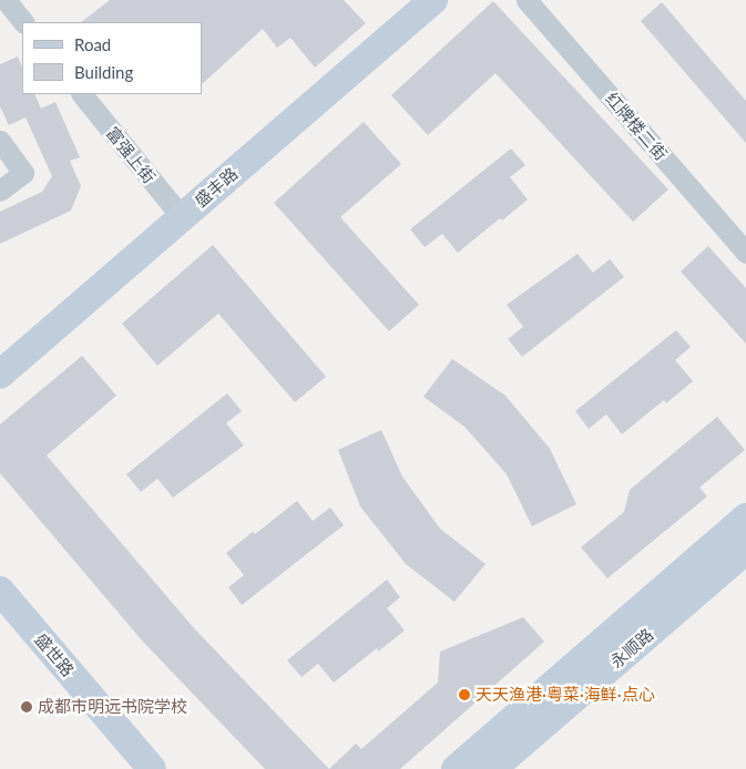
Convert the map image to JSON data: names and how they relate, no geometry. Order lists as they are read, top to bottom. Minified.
{"streets":{"street":["红牌楼二街","富强上街","盛丰路","永顺路","盛世路"]},"crossings":[["富强上街","盛丰路"]],"places":["天天渔港·粤菜·海鲜·点心","成都市明远书院学校"],"legend":["Road","Building"]}
